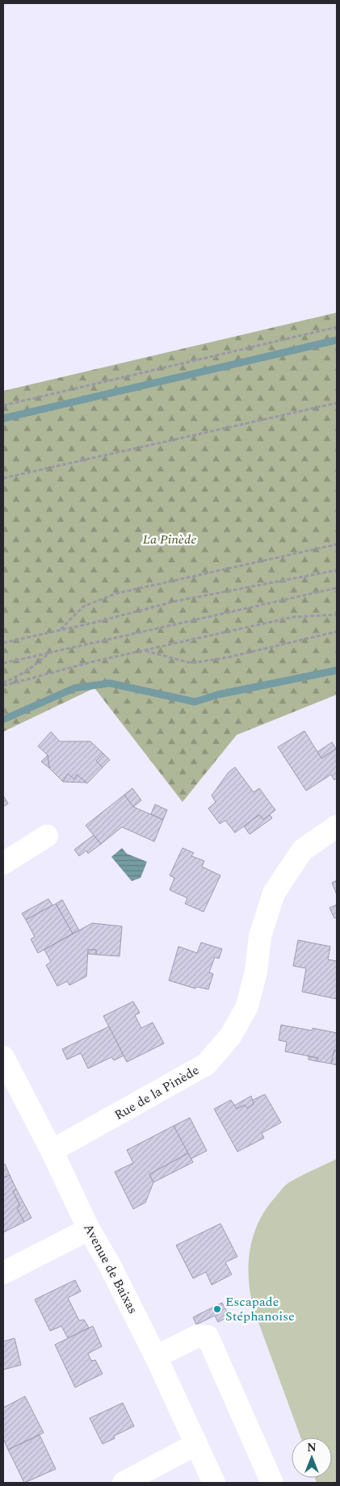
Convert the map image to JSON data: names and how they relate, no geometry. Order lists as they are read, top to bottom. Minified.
{"streets":{"street":["Rue de la Pinède","Avenue de Baixas"]},"crossings":[["Rue de la Pinède","Avenue de Baixas"]],"parks":["La Pinède"],"places":["Escapade Stéphanoise"],"north":"top"}
